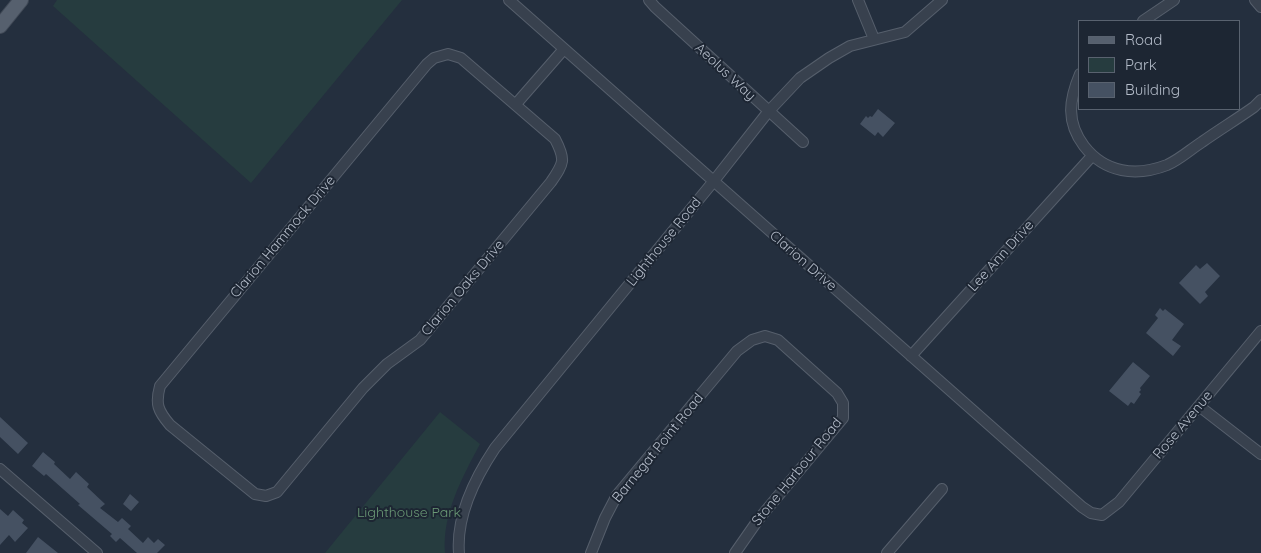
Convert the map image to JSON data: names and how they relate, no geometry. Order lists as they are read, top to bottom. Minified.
{"streets":{"street":["Aeolus Way","Clarion Hammock Drive","Lighthouse Road","Lee Ann Drive","Clarion Drive","Clarion Oaks Drive","Rose Avenue","Barnegat Point Road","Stone Harbour Road"]},"crossings":[["Aeolus Way","Lighthouse Road"],["Clarion Hammock Drive","Clarion Oaks Drive"],["Lighthouse Road","Clarion Drive"],["Lee Ann Drive","Clarion Drive"],["Clarion Drive","Rose Avenue"],["Barnegat Point Road","Stone Harbour Road"]],"parks":["Lighthouse Park"],"legend":["Road","Park","Building"]}
